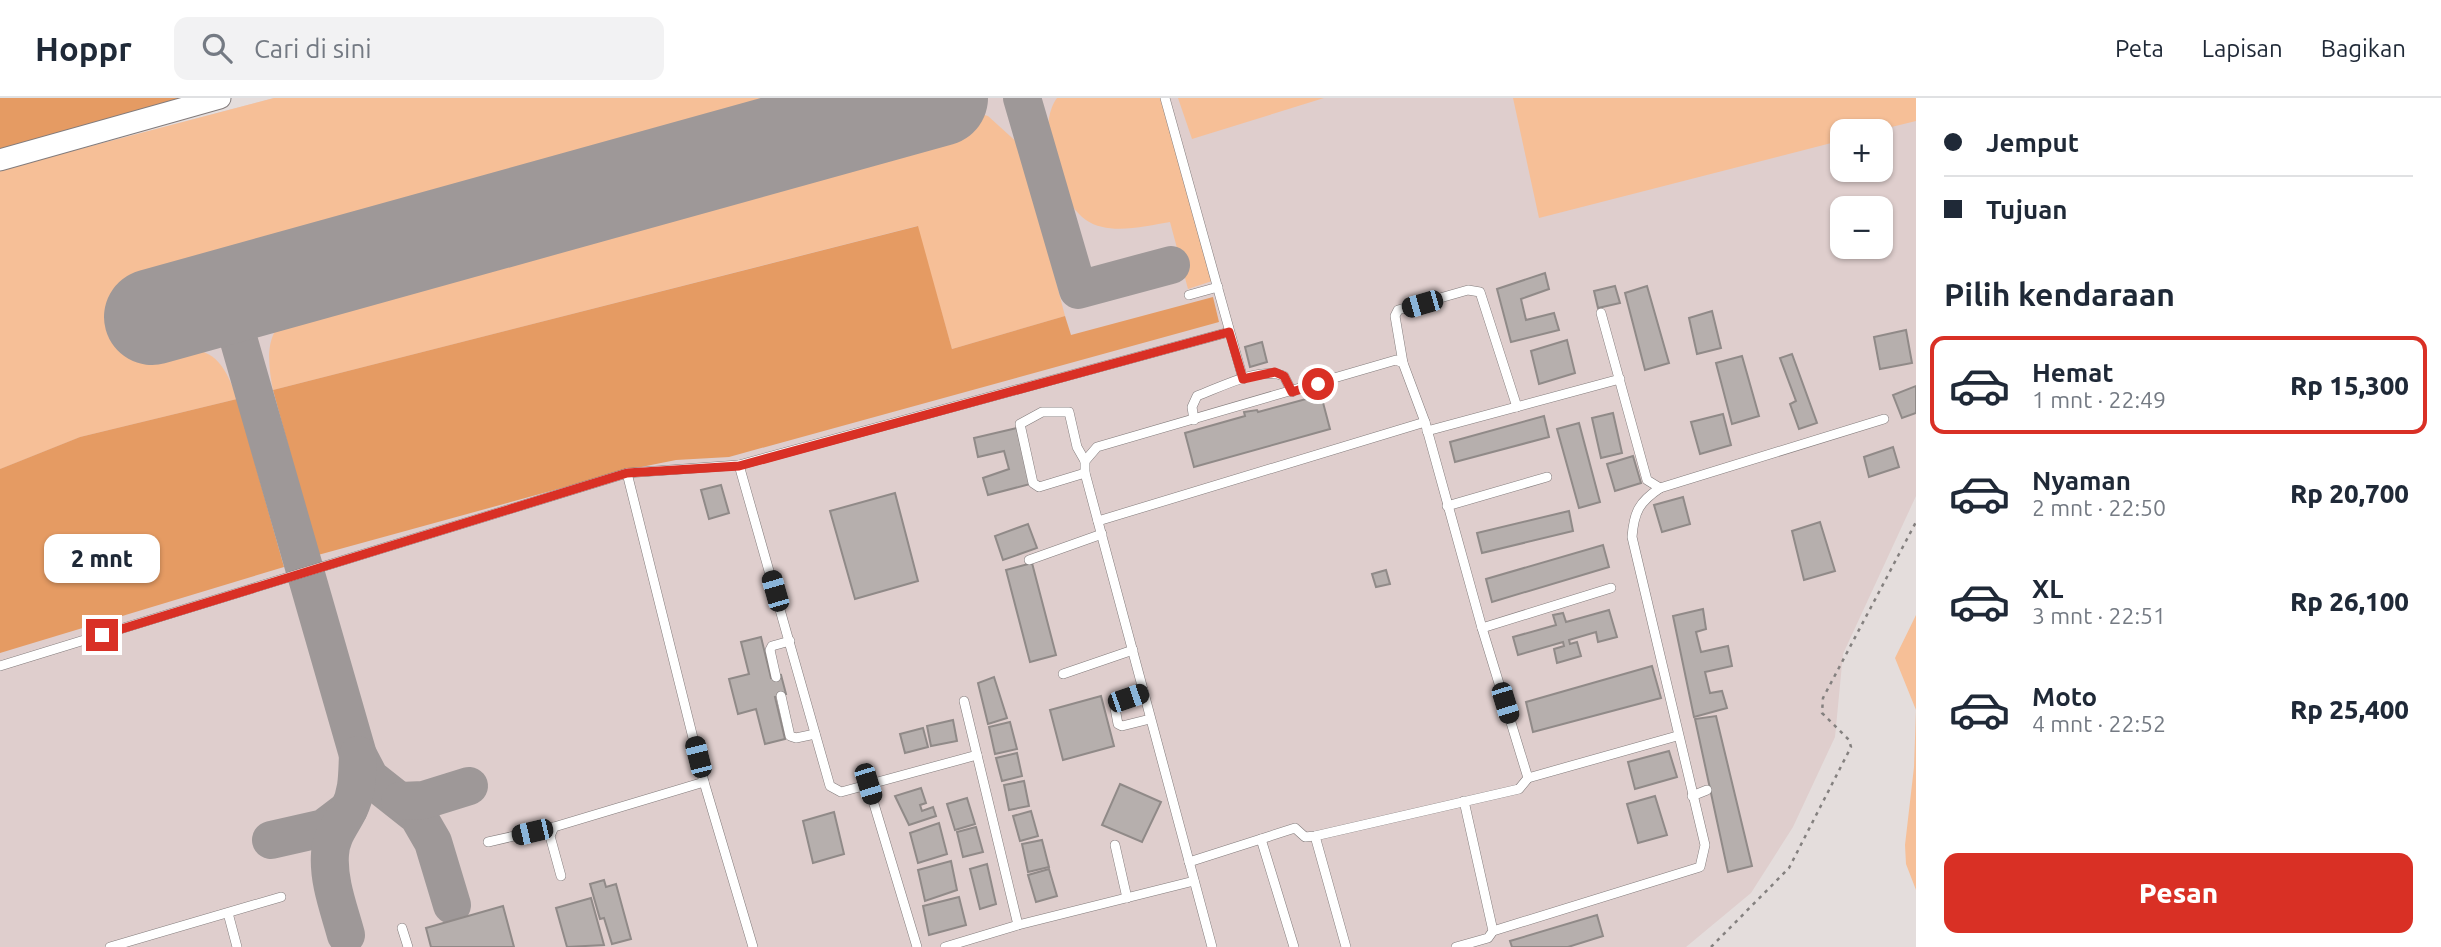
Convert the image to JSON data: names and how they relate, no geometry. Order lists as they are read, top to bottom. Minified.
{"page":{"header":"Hoppr","search":"Cari di sini","nav":["Peta","Lapisan","Bagikan"],"banner":["Jemput","Tujuan"],"map_buttons":["+","−"],"heading":"Pilih kendaraan","list":[{"name":"Hemat","note":"1 mnt · 22:49","value":"Rp 15,300"},{"name":"Nyaman","note":"2 mnt · 22:50","value":"Rp 20,700"},{"name":"XL","note":"3 mnt · 22:51","value":"Rp 26,100"},{"name":"Moto","note":"4 mnt · 22:52","value":"Rp 25,400"}],"bubble":"2 mnt","buttons":"Pesan"}}
